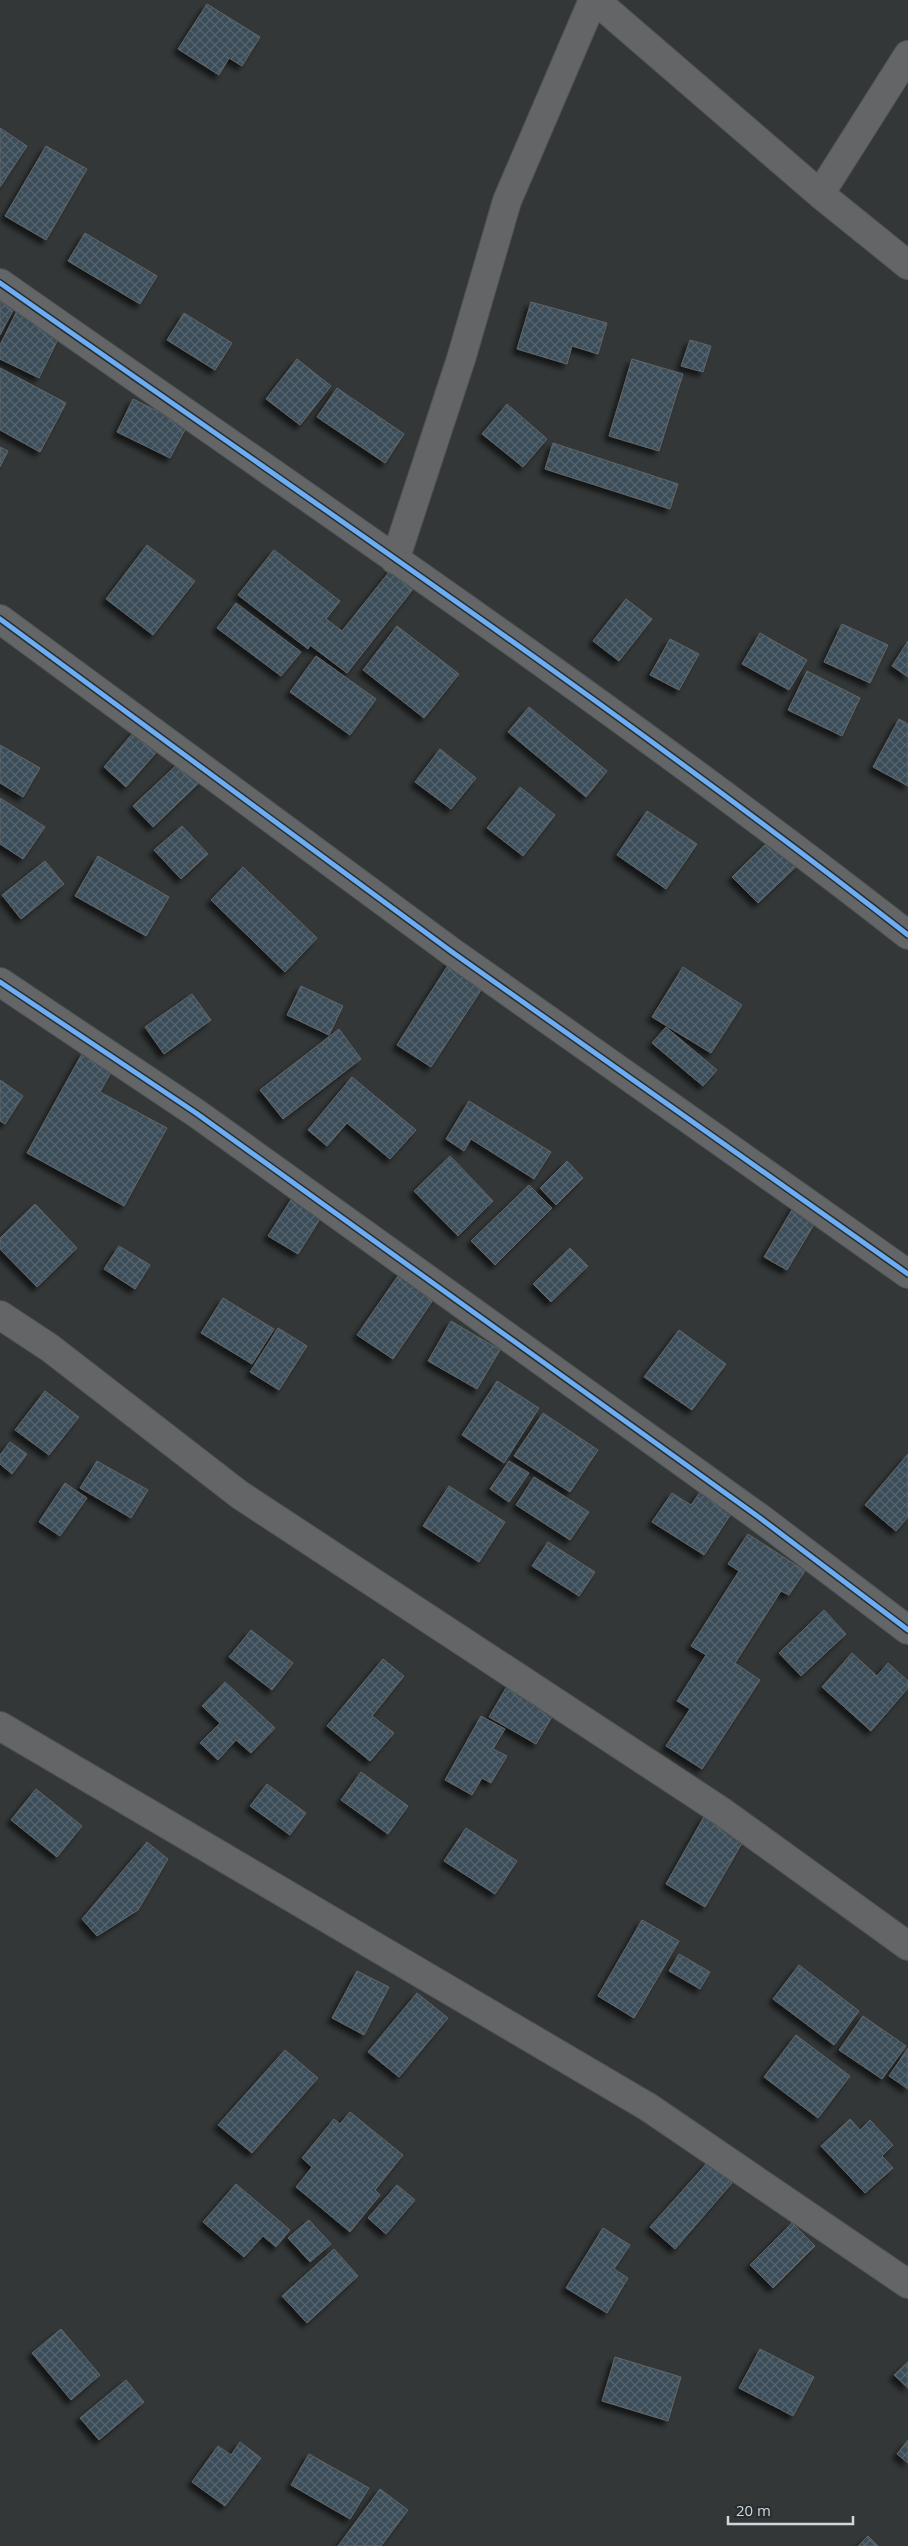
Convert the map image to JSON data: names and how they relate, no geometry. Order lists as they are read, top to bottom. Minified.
{"scale_bar":"20 m"}
